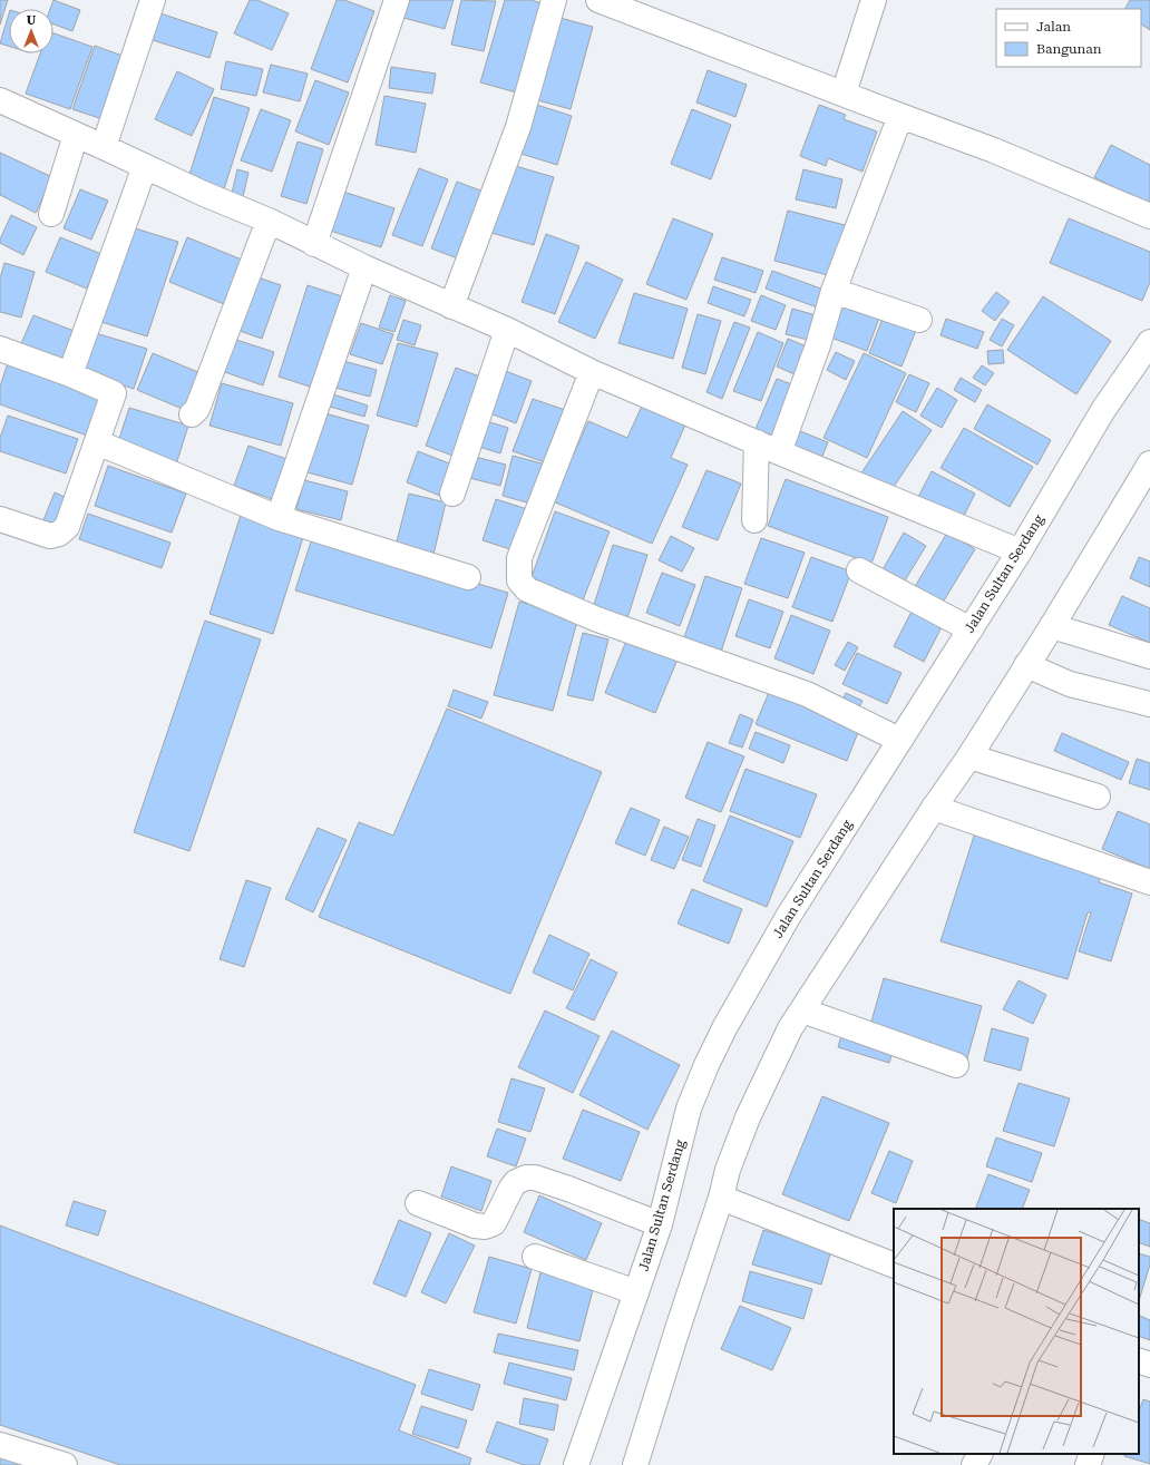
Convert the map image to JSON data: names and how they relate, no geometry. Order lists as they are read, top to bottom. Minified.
{"streets":{"main road":["Jalan Sultan Serdang"]},"legend":["Jalan","Bangunan"],"north":"top"}
